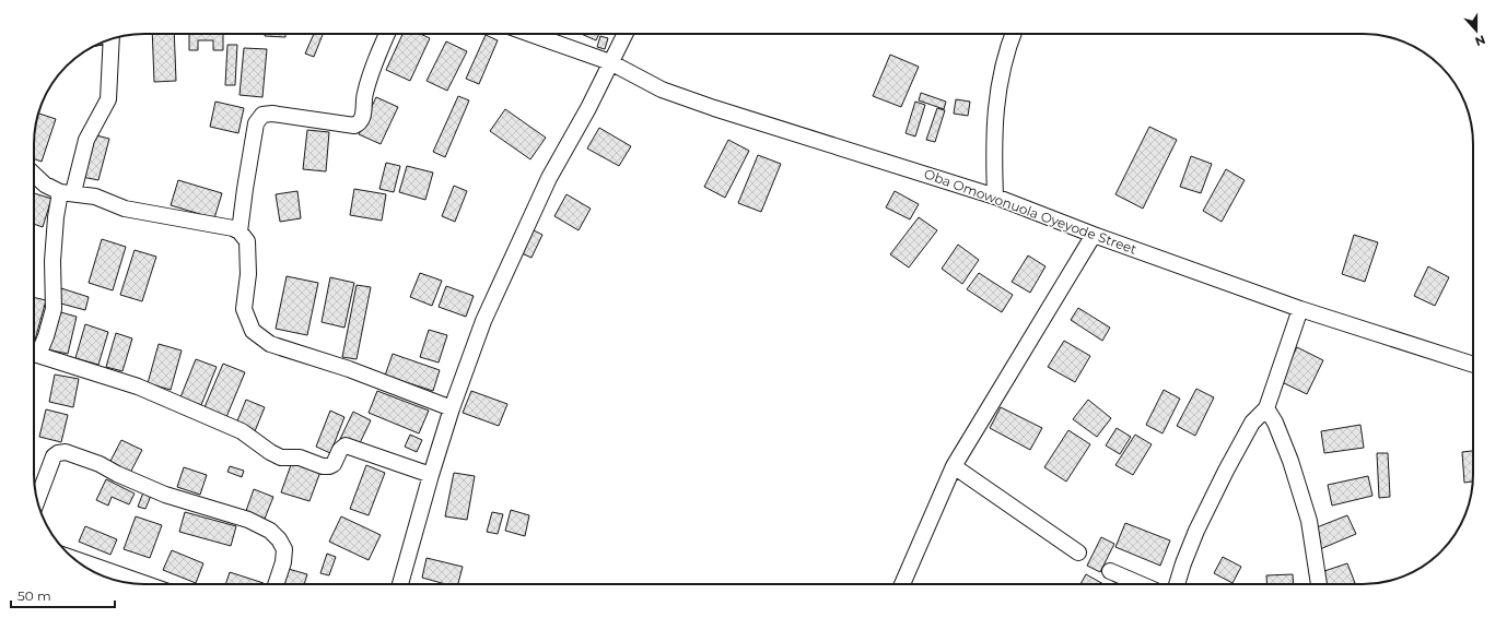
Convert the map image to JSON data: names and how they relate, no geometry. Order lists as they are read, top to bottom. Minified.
{"streets":{"street":["Oba Omowonuola Oyeyode Street"]},"scale_bar":"50 m","north":"bottom"}
